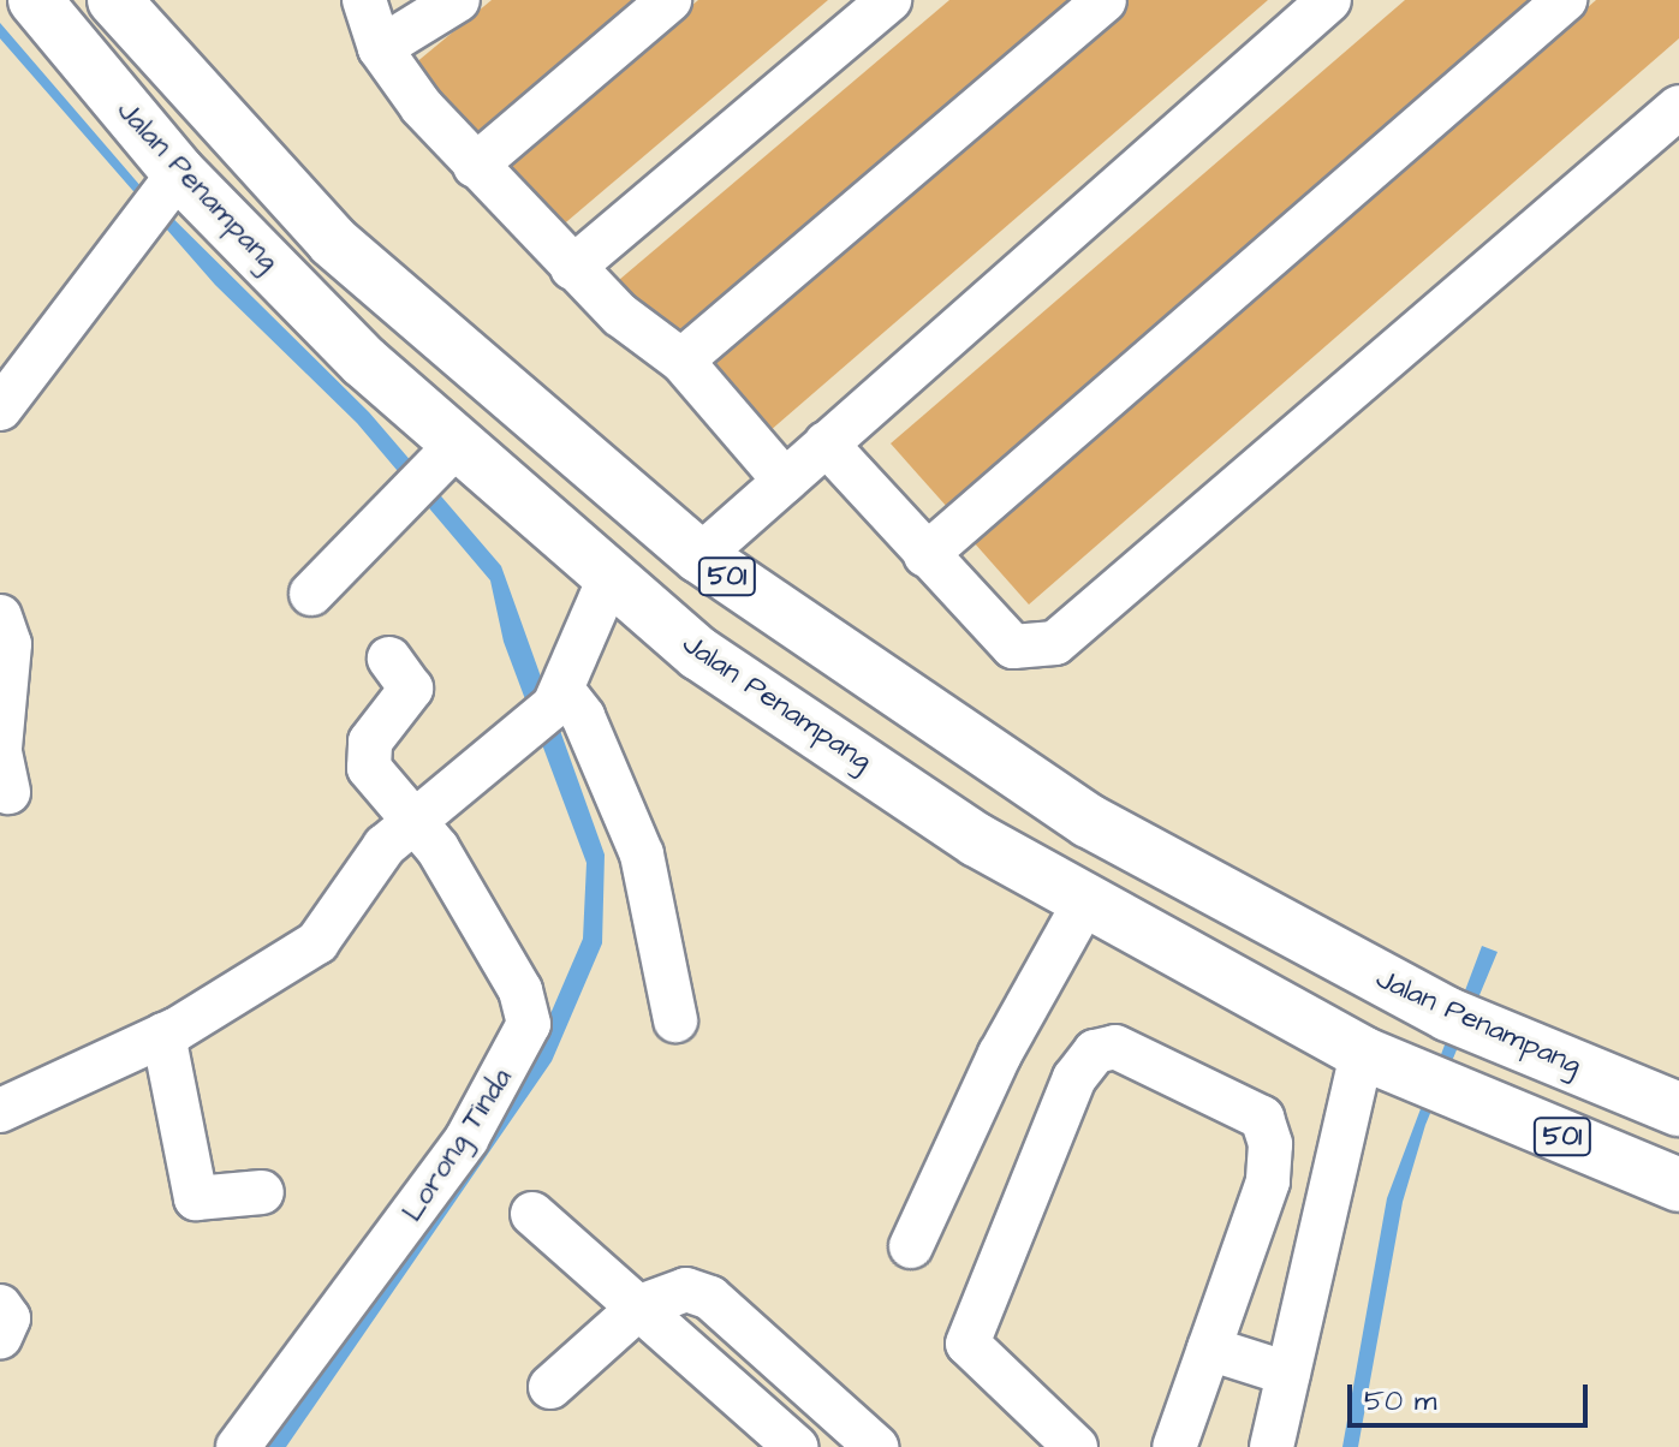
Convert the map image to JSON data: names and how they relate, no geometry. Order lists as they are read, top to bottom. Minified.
{"streets":{"main road":["Jalan Penampang","501"],"street":["Lorong Tinda"]},"scale_bar":"50 m"}
